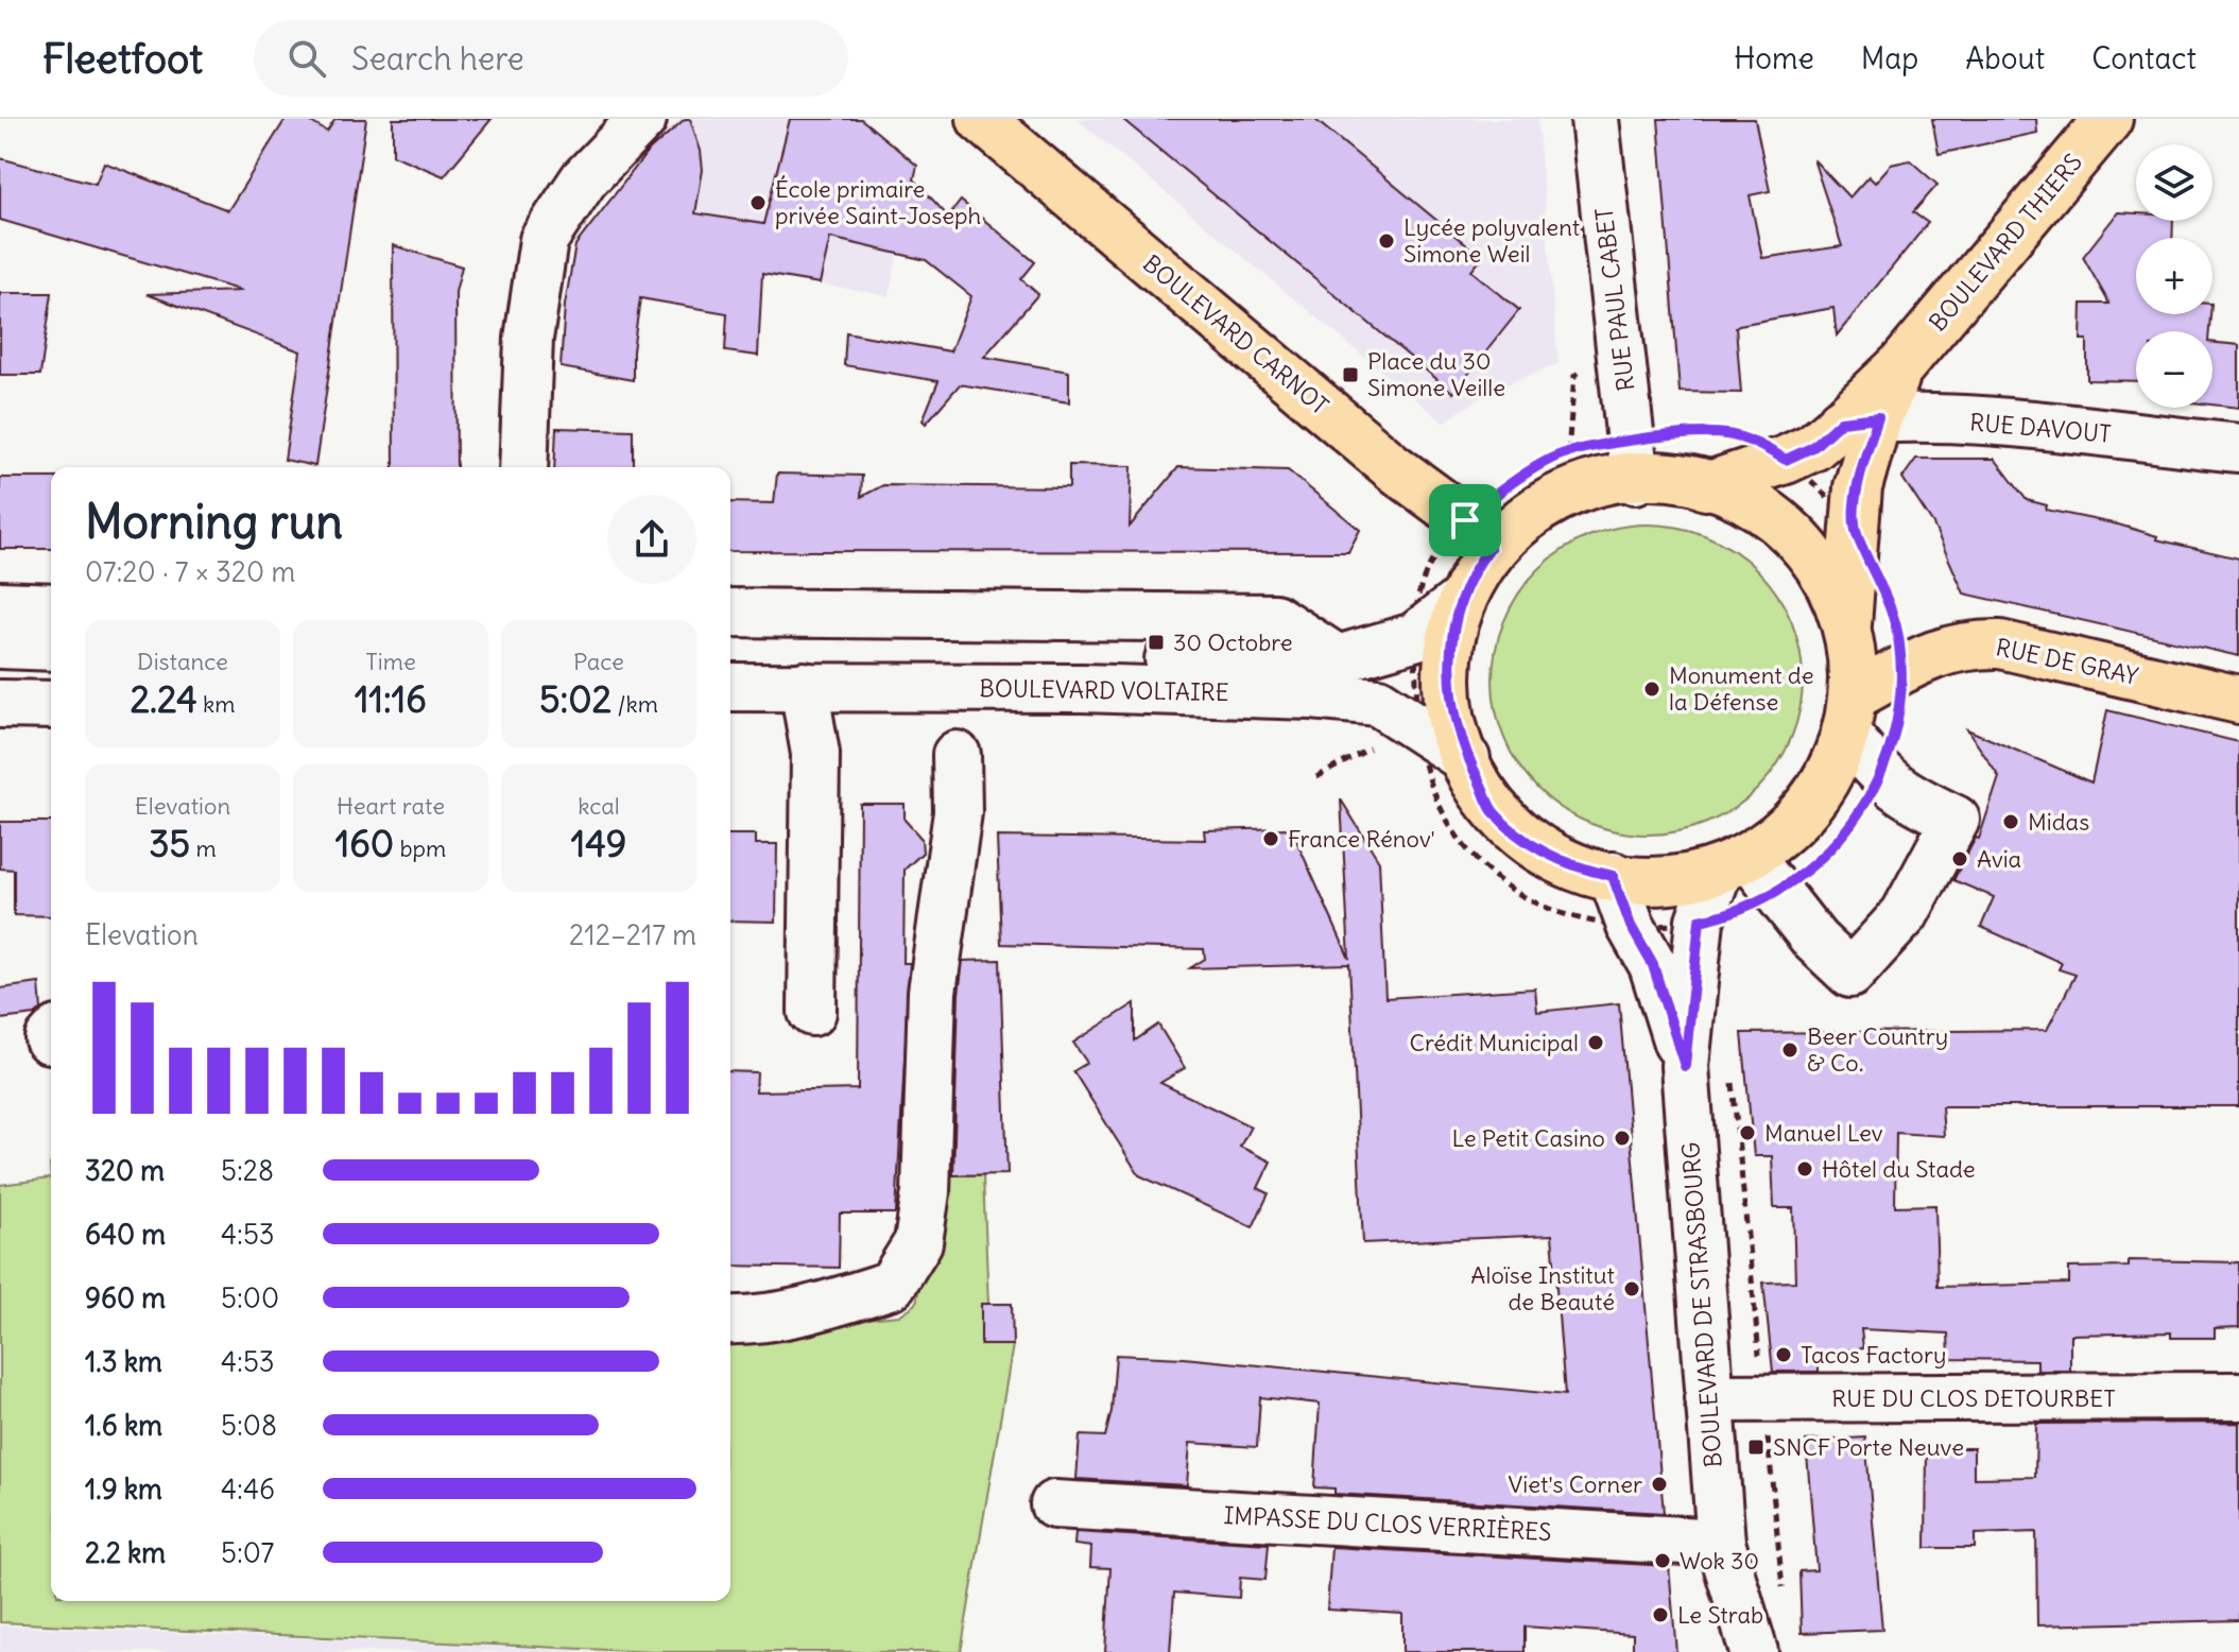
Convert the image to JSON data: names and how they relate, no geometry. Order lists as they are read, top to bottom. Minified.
{"streets":{"main road":["BOULEVARD THIERS","BOULEVARD CARNOT","RUE DE GRAY"],"street":["RUE PAUL CABET","RUE DAVOUT","BOULEVARD VOLTAIRE","BOULEVARD DE STRASBOURG","RUE DU CLOS DETOURBET","IMPASSE DU CLOS VERRIÈRES"]},"crossings":[["BOULEVARD THIERS","RUE DAVOUT"],["BOULEVARD DE STRASBOURG","RUE DU CLOS DETOURBET"],["BOULEVARD DE STRASBOURG","IMPASSE DU CLOS VERRIÈRES"]],"places":{"other":["École primaire privée Saint-Joseph","Lycée polyvalent Simone Weil","Monument de la Défense","Midas","France Rénov'","Avia","Crédit Municipal","Beer Country & Co.","Manuel Lev","Le Petit Casino","Hôtel du Stade","Aloïse Institut de Beauté","Tacos Factory","Viet's Corner","Wok 30","Le Strab"],"transit":["Place du 30 Simone Veille","30 Octobre","SNCF Porte Neuve"]},"page":{"header":"Fleetfoot","search":"Search here","nav":["Home","Map","About","Contact"],"map_buttons":["+","−"],"heading":["Morning run","07:20 · 7 × 320 m"],"stats":[["Distance","2.24 km"],["Time","11:16"],["Pace","5:02 /km"],["Elevation","35 m"],["Heart rate","160 bpm"],["kcal","149"]],"chart":["Elevation","212–217 m"],"list":[{"name":"320 m","note":"5:28"},{"name":"640 m","note":"4:53"},{"name":"960 m","note":"5:00"},{"name":"1.3 km","note":"4:53"},{"name":"1.6 km","note":"5:08"},{"name":"1.9 km","note":"4:46"},{"name":"2.2 km","note":"5:07"}]}}
